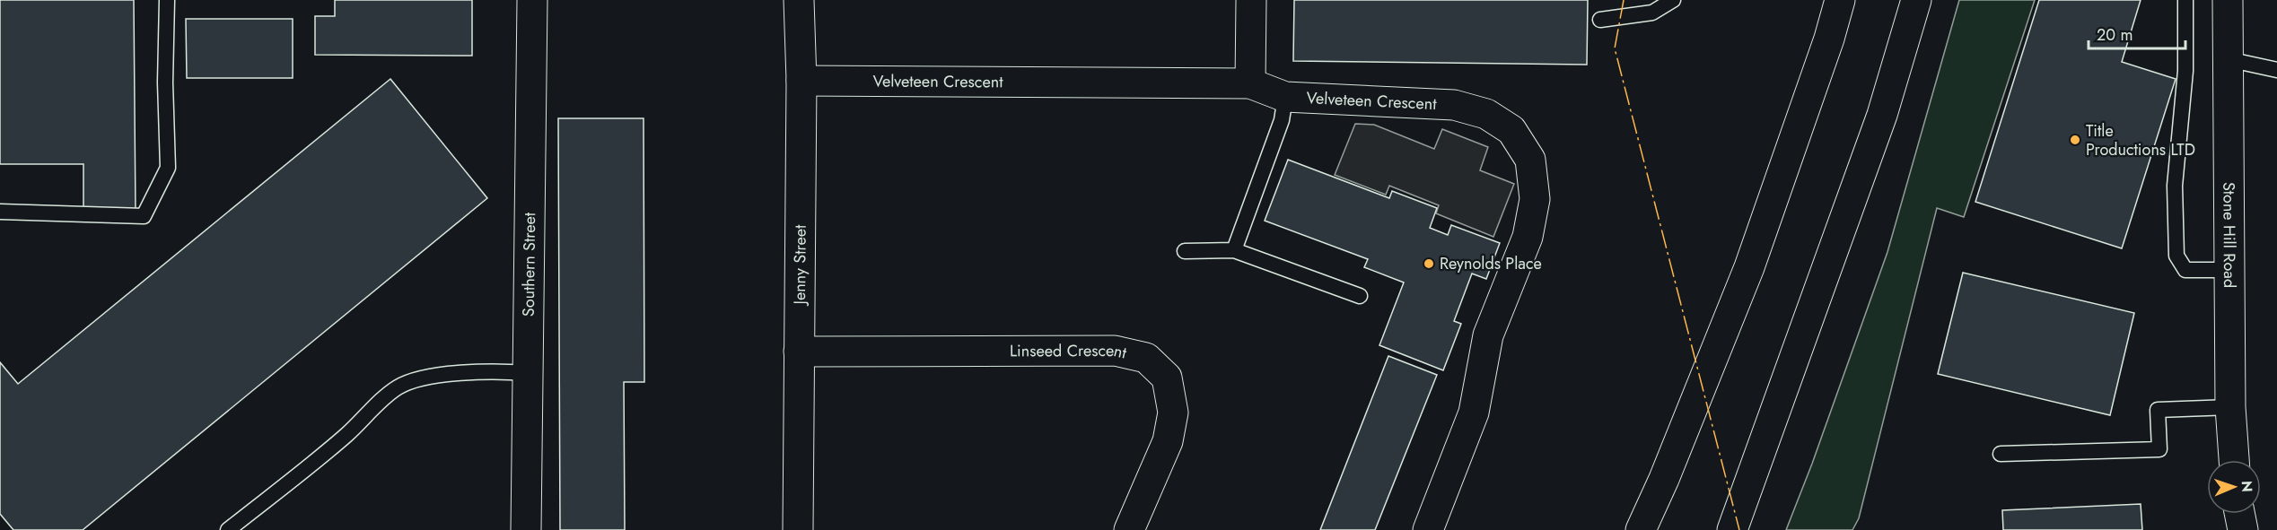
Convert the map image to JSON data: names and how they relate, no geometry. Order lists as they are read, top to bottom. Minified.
{"streets":{"main road":["Velveteen Crescent","Stone Hill Road","Southern Street","Jenny Street","Linseed Crescent"]},"crossings":[["Velveteen Crescent","Jenny Street"],["Jenny Street","Linseed Crescent"]],"places":["Title Productions LTD","Reynolds Place"],"scale_bar":"20 m","north":"right"}
